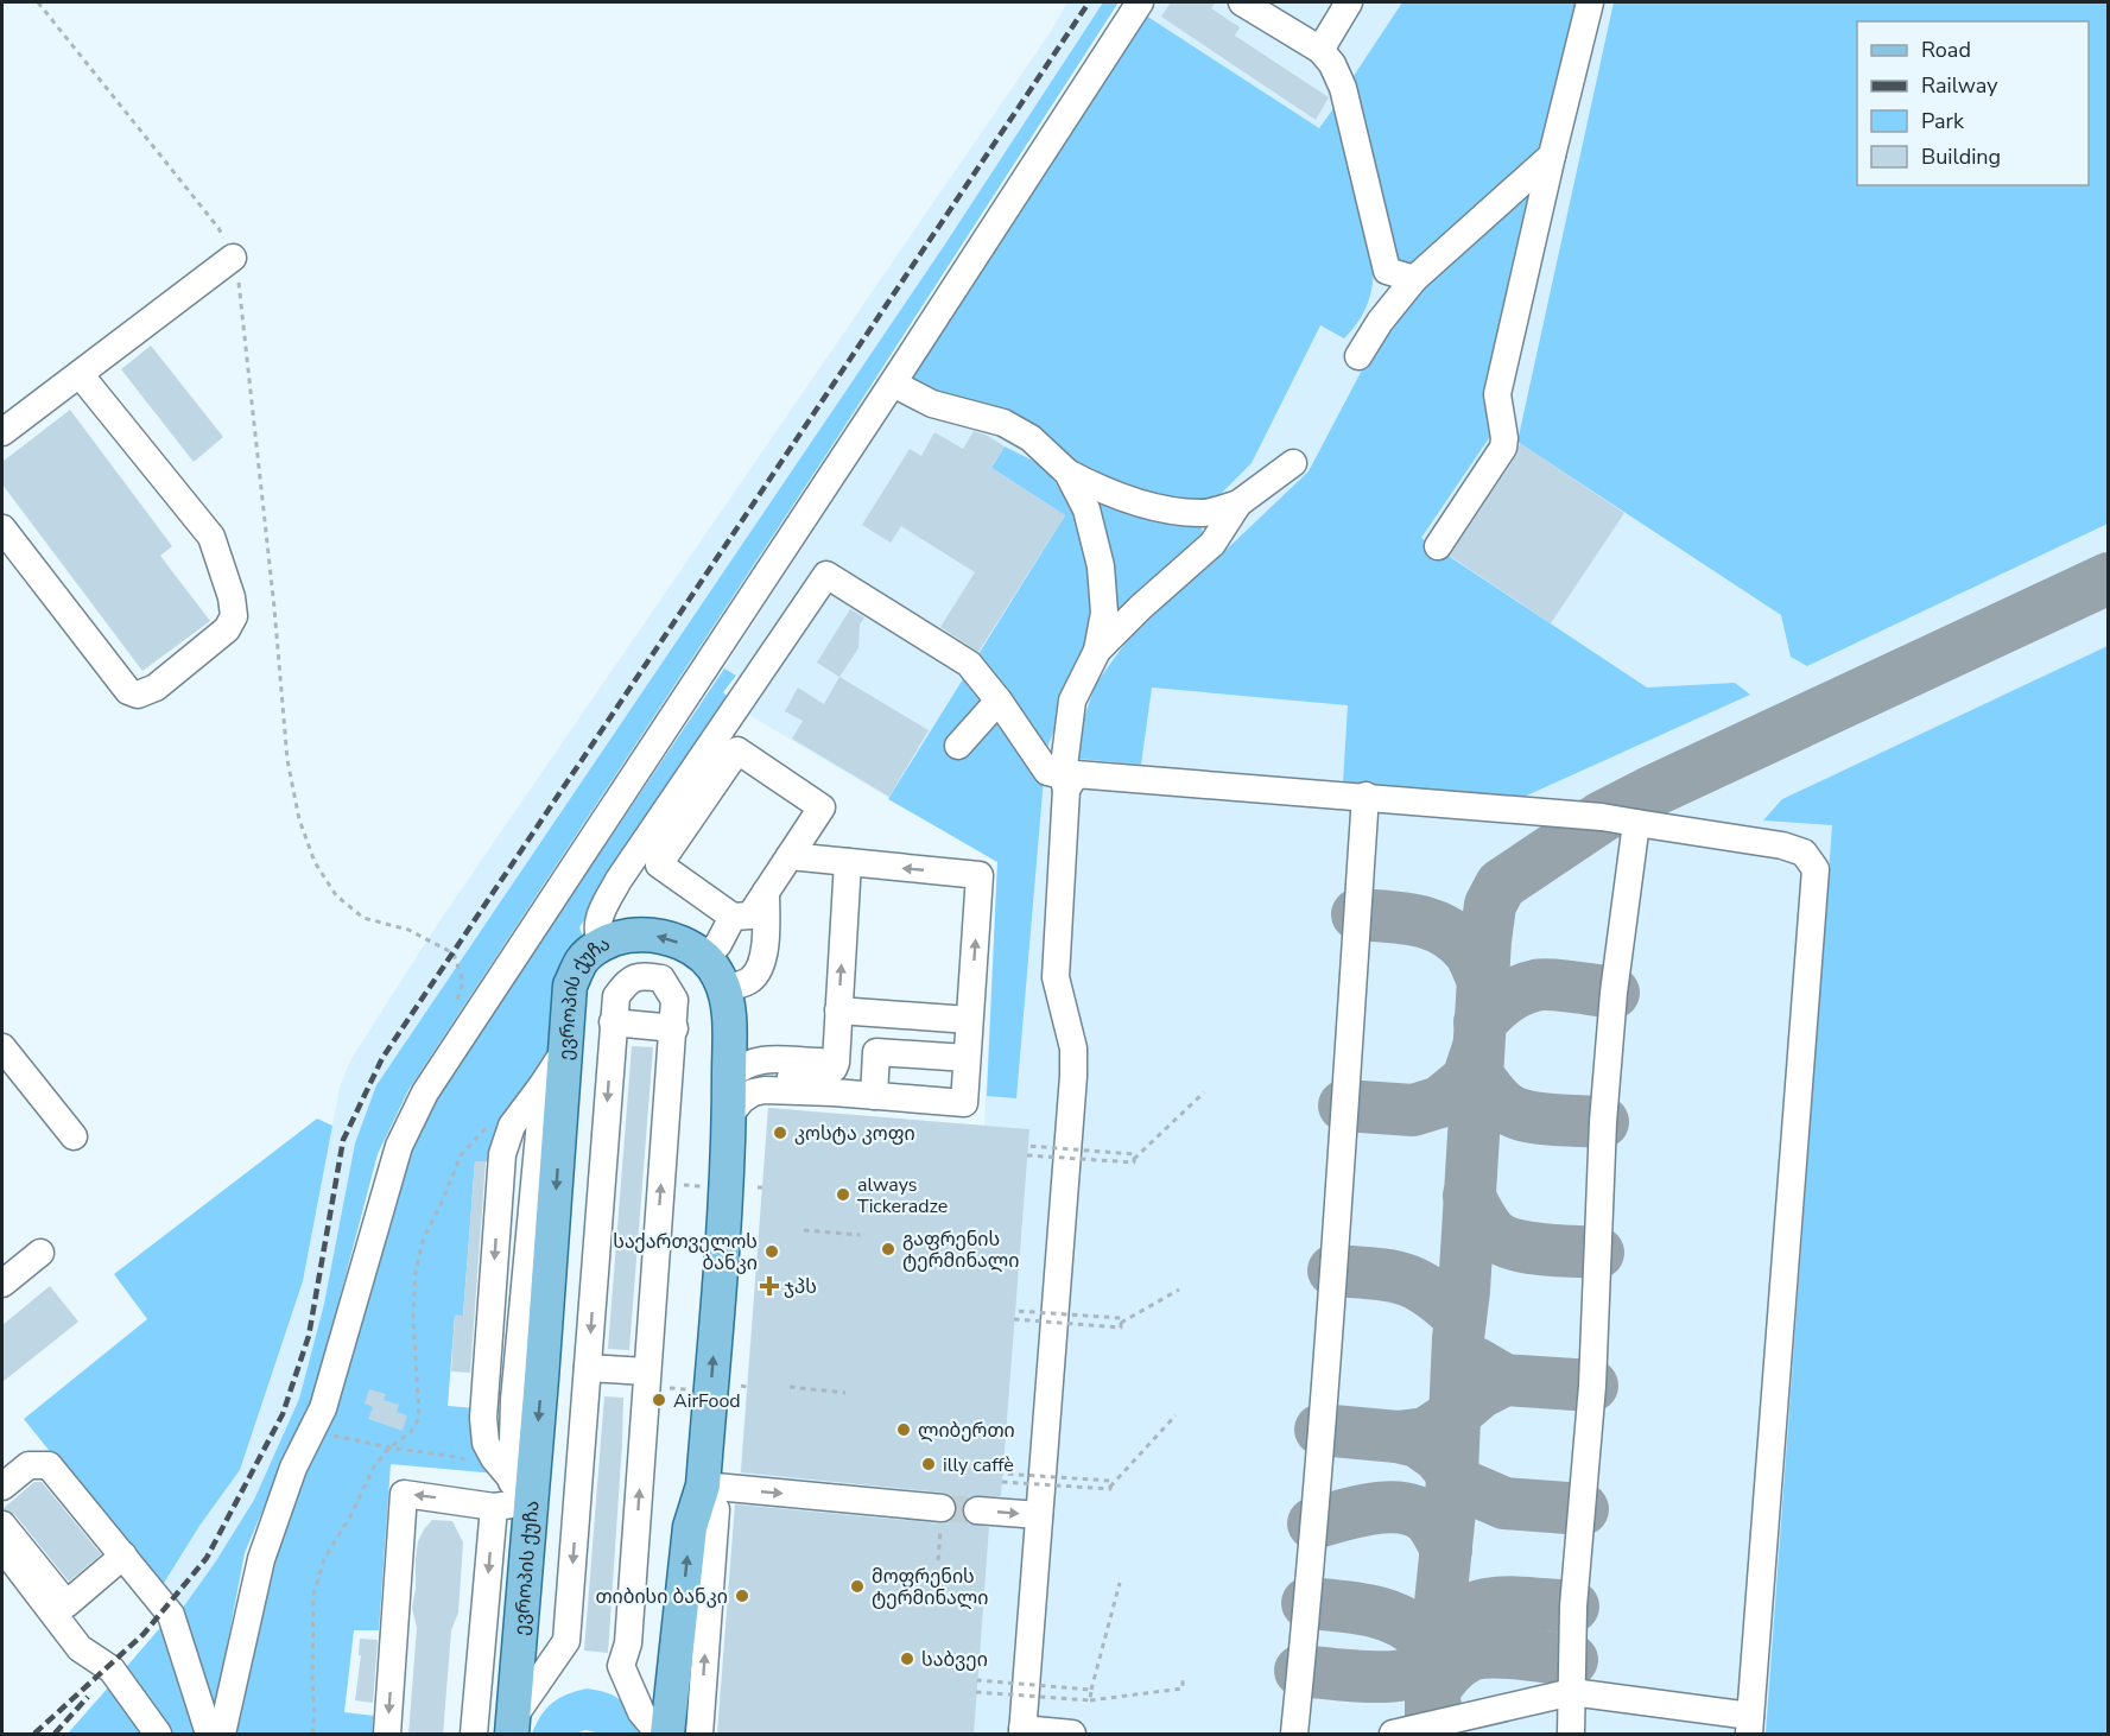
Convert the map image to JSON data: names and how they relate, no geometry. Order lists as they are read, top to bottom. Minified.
{"streets":{"main road":["ევროპის ქუჩა"]},"places":{"other":["კოსტა კოფი","always Tickeradze","გაფრენის ტერმინალი","საქართველოს ბანკი","AirFood","ლიბერთი","illy caffè","მოფრენის ტერმინალი","თიბისი ბანკი","საბვეი"],"health":["ჯპს"]},"legend":["Road","Railway","Park","Building"]}
